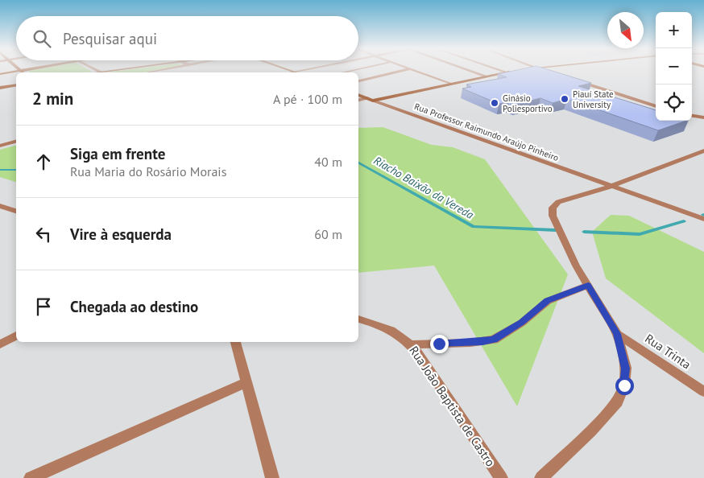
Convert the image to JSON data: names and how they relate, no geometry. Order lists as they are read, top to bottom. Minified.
{"streets":{"street":["Rua Professor Raimundo Araújo Pinheiro","Rua Trinta","Rua João Baptista de Castro"]},"water":["Riacho Baixão da Vereda"],"places":["Piauí State University","Ginásio Poliesportivo"],"north":"bottom right","page":{"map_buttons":["+","−"],"search":"Pesquisar aqui","heading":["2 min","A pé · 100 m"],"list":[["Siga em frente","Rua Maria do Rosário Morais","40 m"],["Vire à esquerda","60 m"],"Chegada ao destino"]}}
